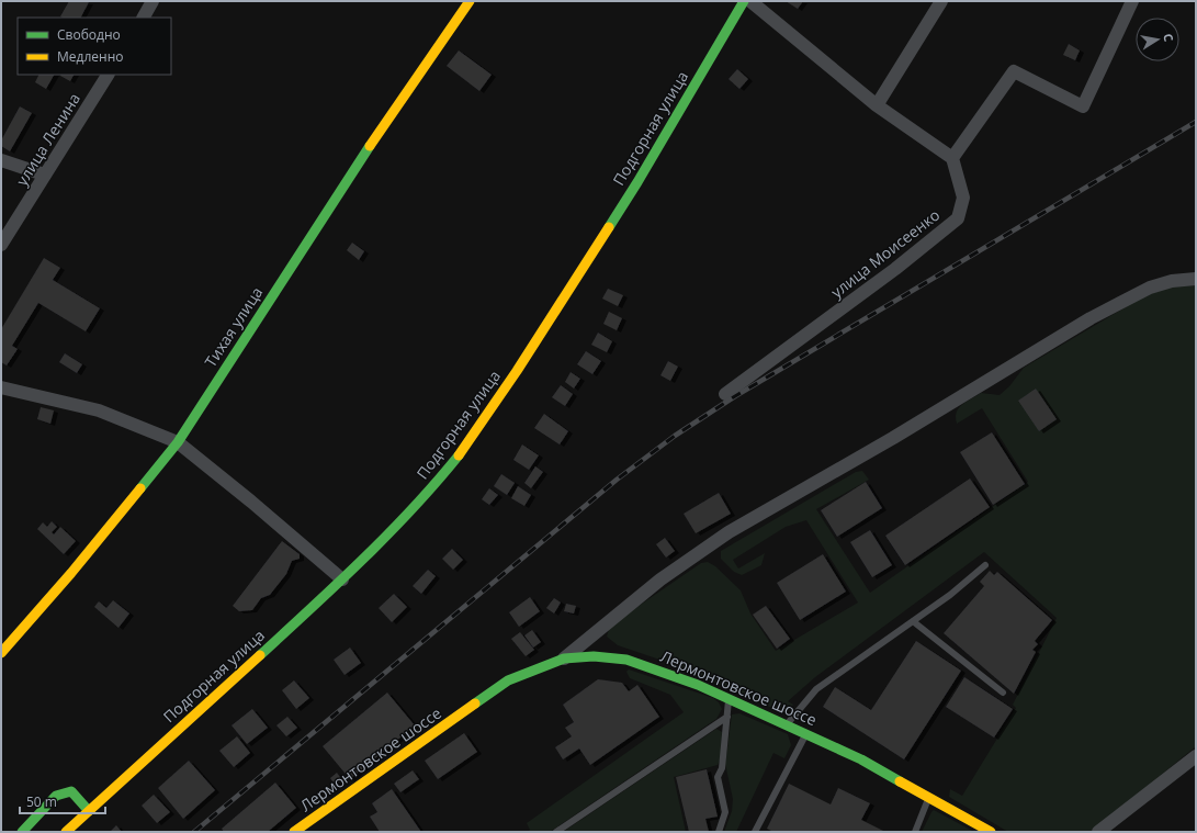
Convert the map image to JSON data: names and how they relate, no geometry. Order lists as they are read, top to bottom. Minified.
{"streets":{"street":["Подгорная улица","улица Ленина","улица Моисеенко","Тихая улица","Лермонтовское шоссе"]},"legend":["Свободно","Медленно"],"scale_bar":"50 m","north":"right"}
